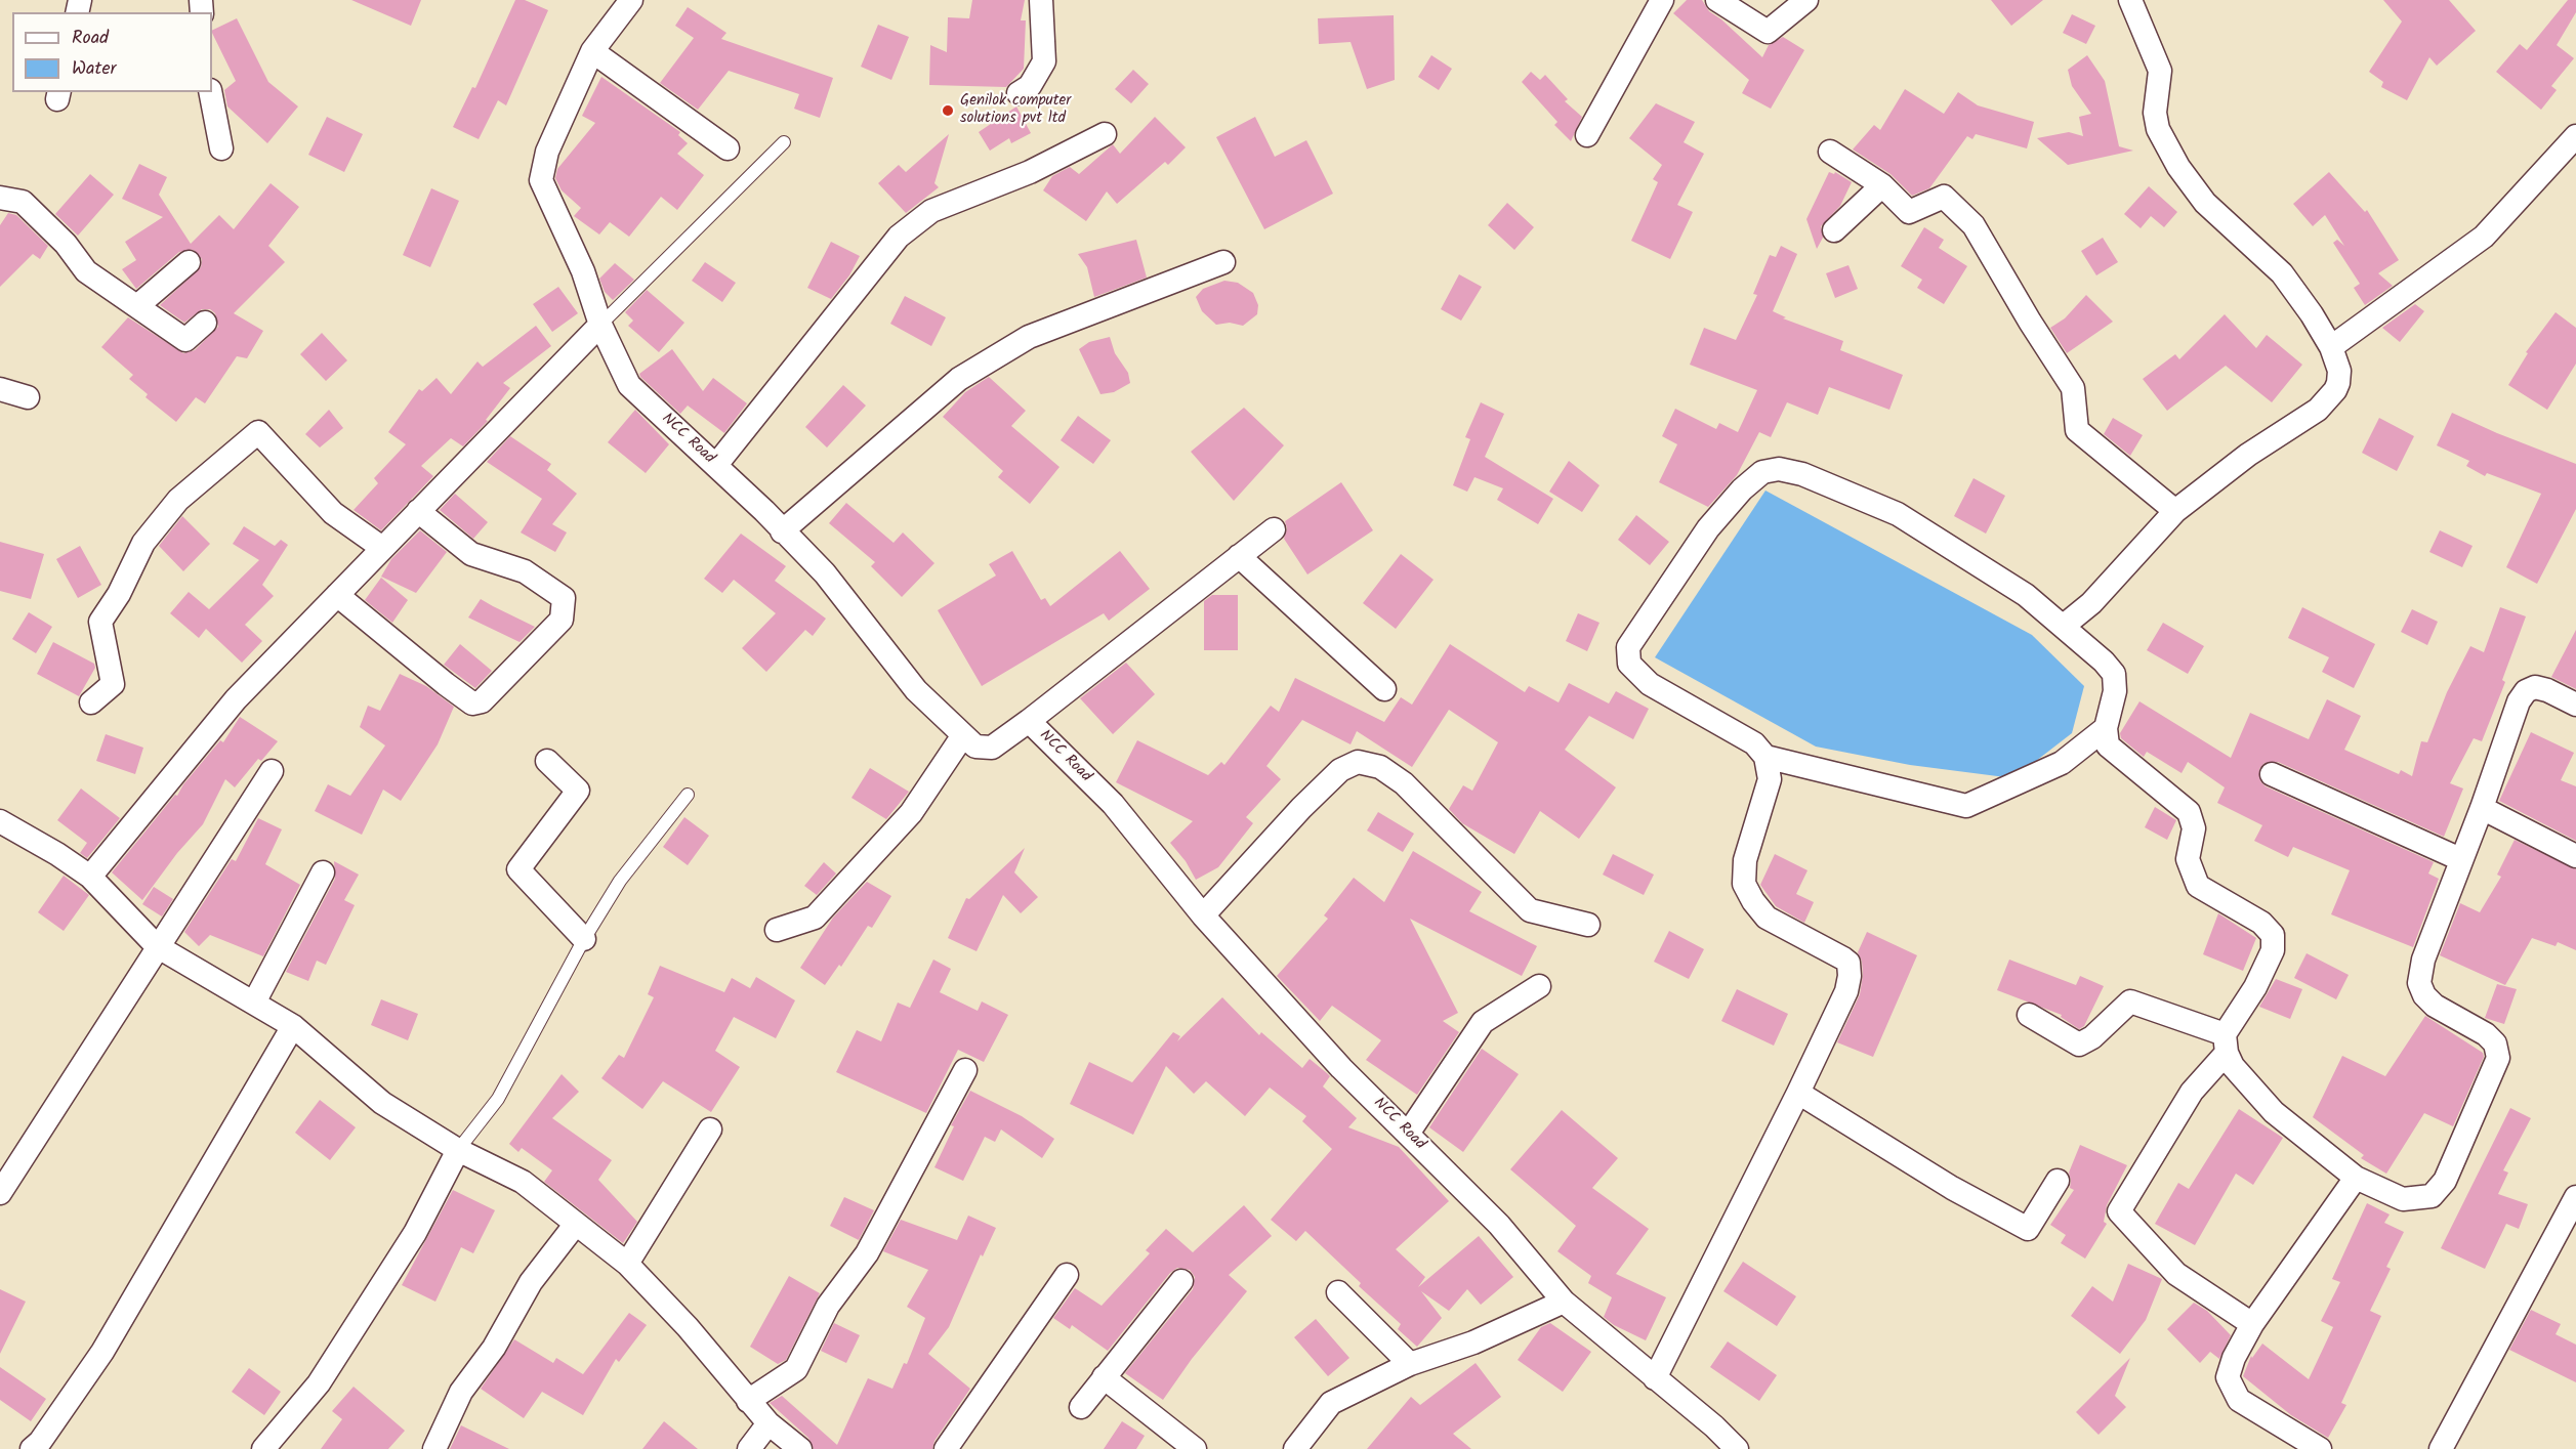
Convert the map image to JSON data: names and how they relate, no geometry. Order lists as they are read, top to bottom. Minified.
{"streets":{"street":["NCC Road"]},"places":["Genilok computer solutions pvt ltd"],"legend":["Road","Water"]}
